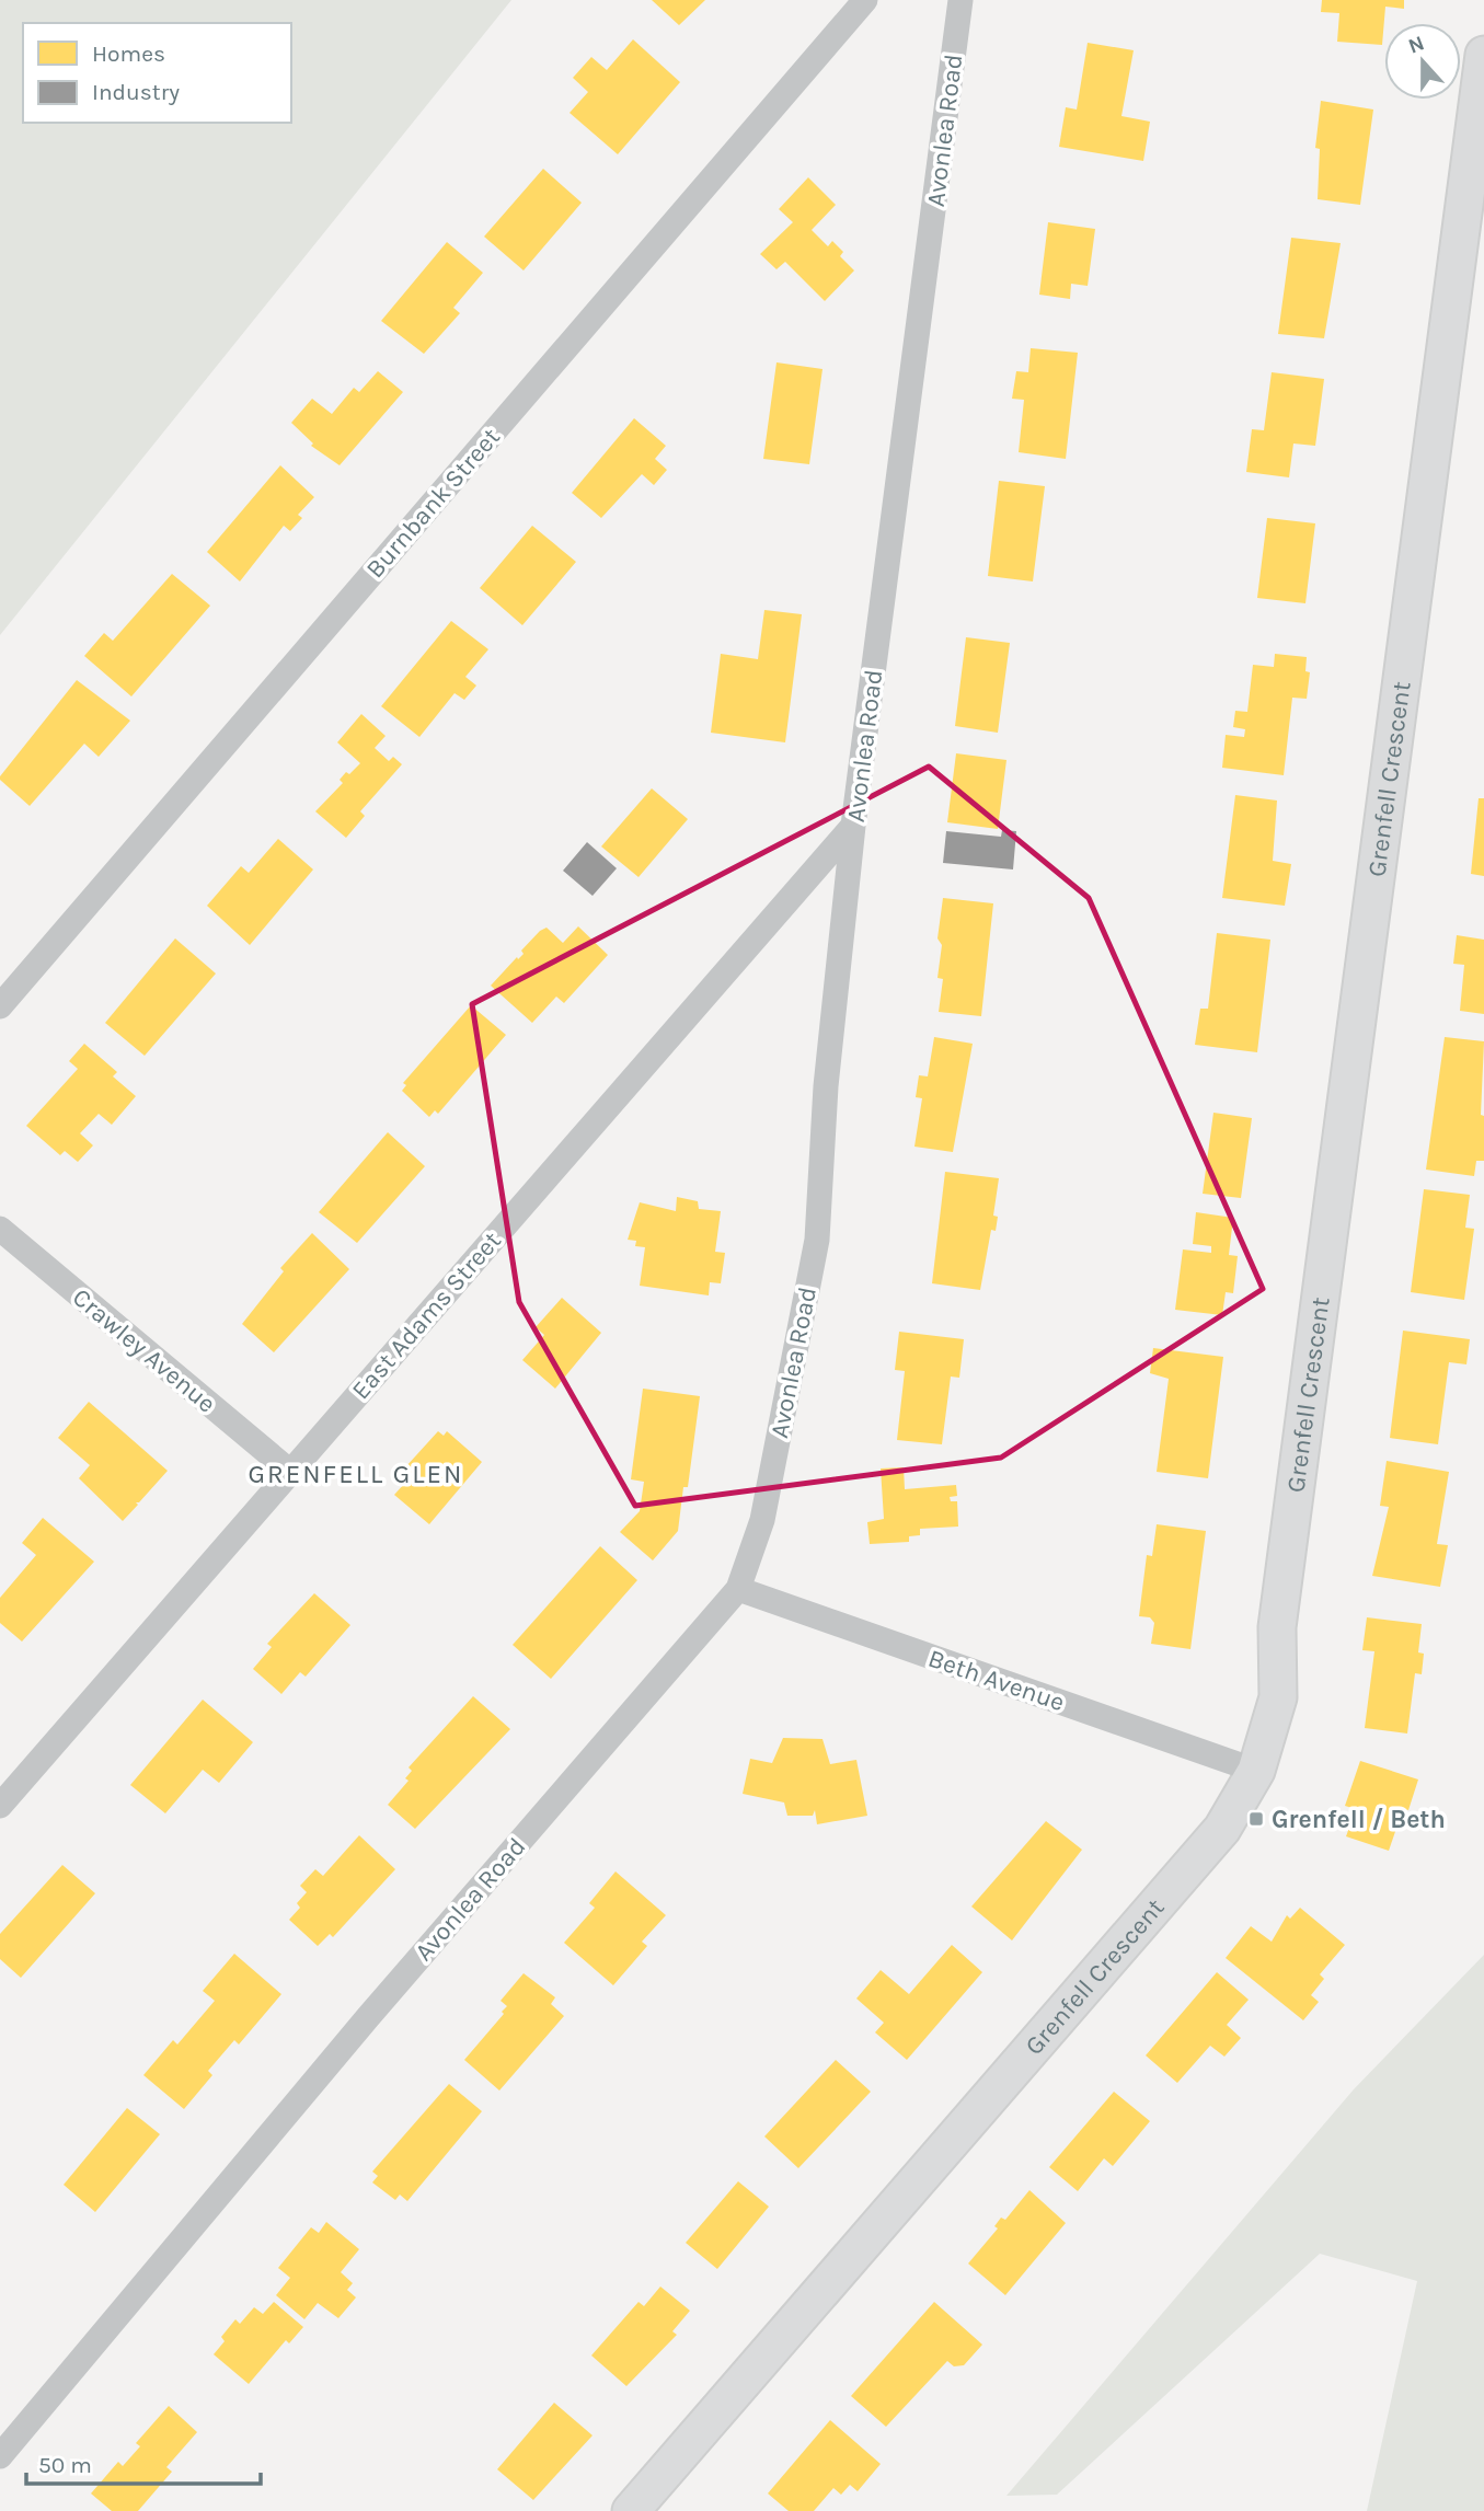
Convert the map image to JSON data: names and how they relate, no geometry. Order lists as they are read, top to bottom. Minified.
{"streets":{"street":["Avonlea Road","Burnbank Street","Grenfell Crescent","East Adams Street","Crawley Avenue","Beth Avenue"]},"crossings":[["Avonlea Road","East Adams Street"],["Avonlea Road","Beth Avenue"],["Grenfell Crescent","Beth Avenue"],["East Adams Street","Crawley Avenue"]],"districts":["GRENFELL GLEN"],"places":{"transit":["Grenfell / Beth"]},"legend":["Homes","Industry"],"scale_bar":"50 m","north":"top"}
